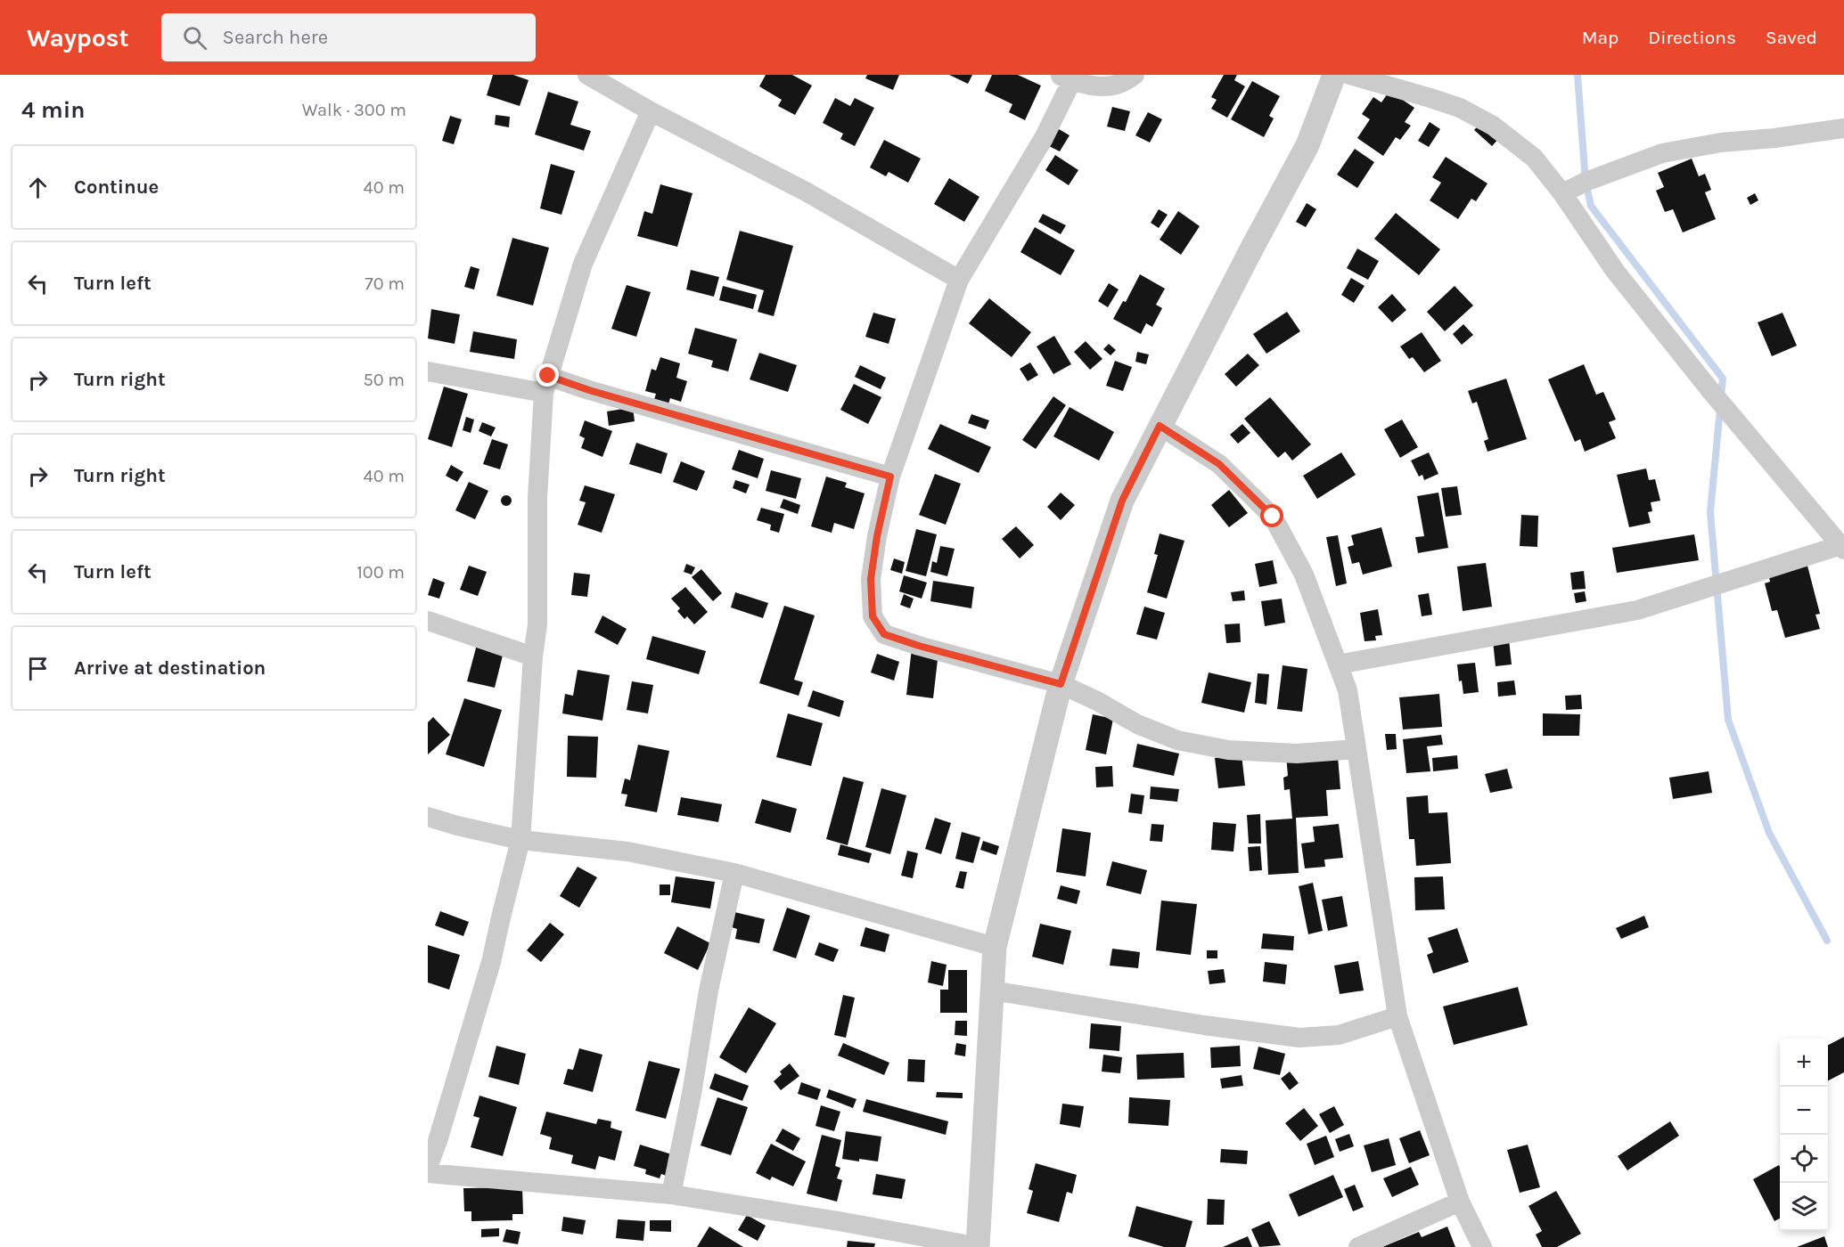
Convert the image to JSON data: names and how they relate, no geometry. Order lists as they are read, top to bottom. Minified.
{"page":{"header":"Waypost","search":"Search here","nav":["Map","Directions","Saved"],"heading":["4 min","Walk · 300 m"],"list":[["Continue","40 m"],["Turn left","70 m"],["Turn right","50 m"],["Turn right","40 m"],["Turn left","100 m"],"Arrive at destination"],"map_buttons":["+","−"]}}
